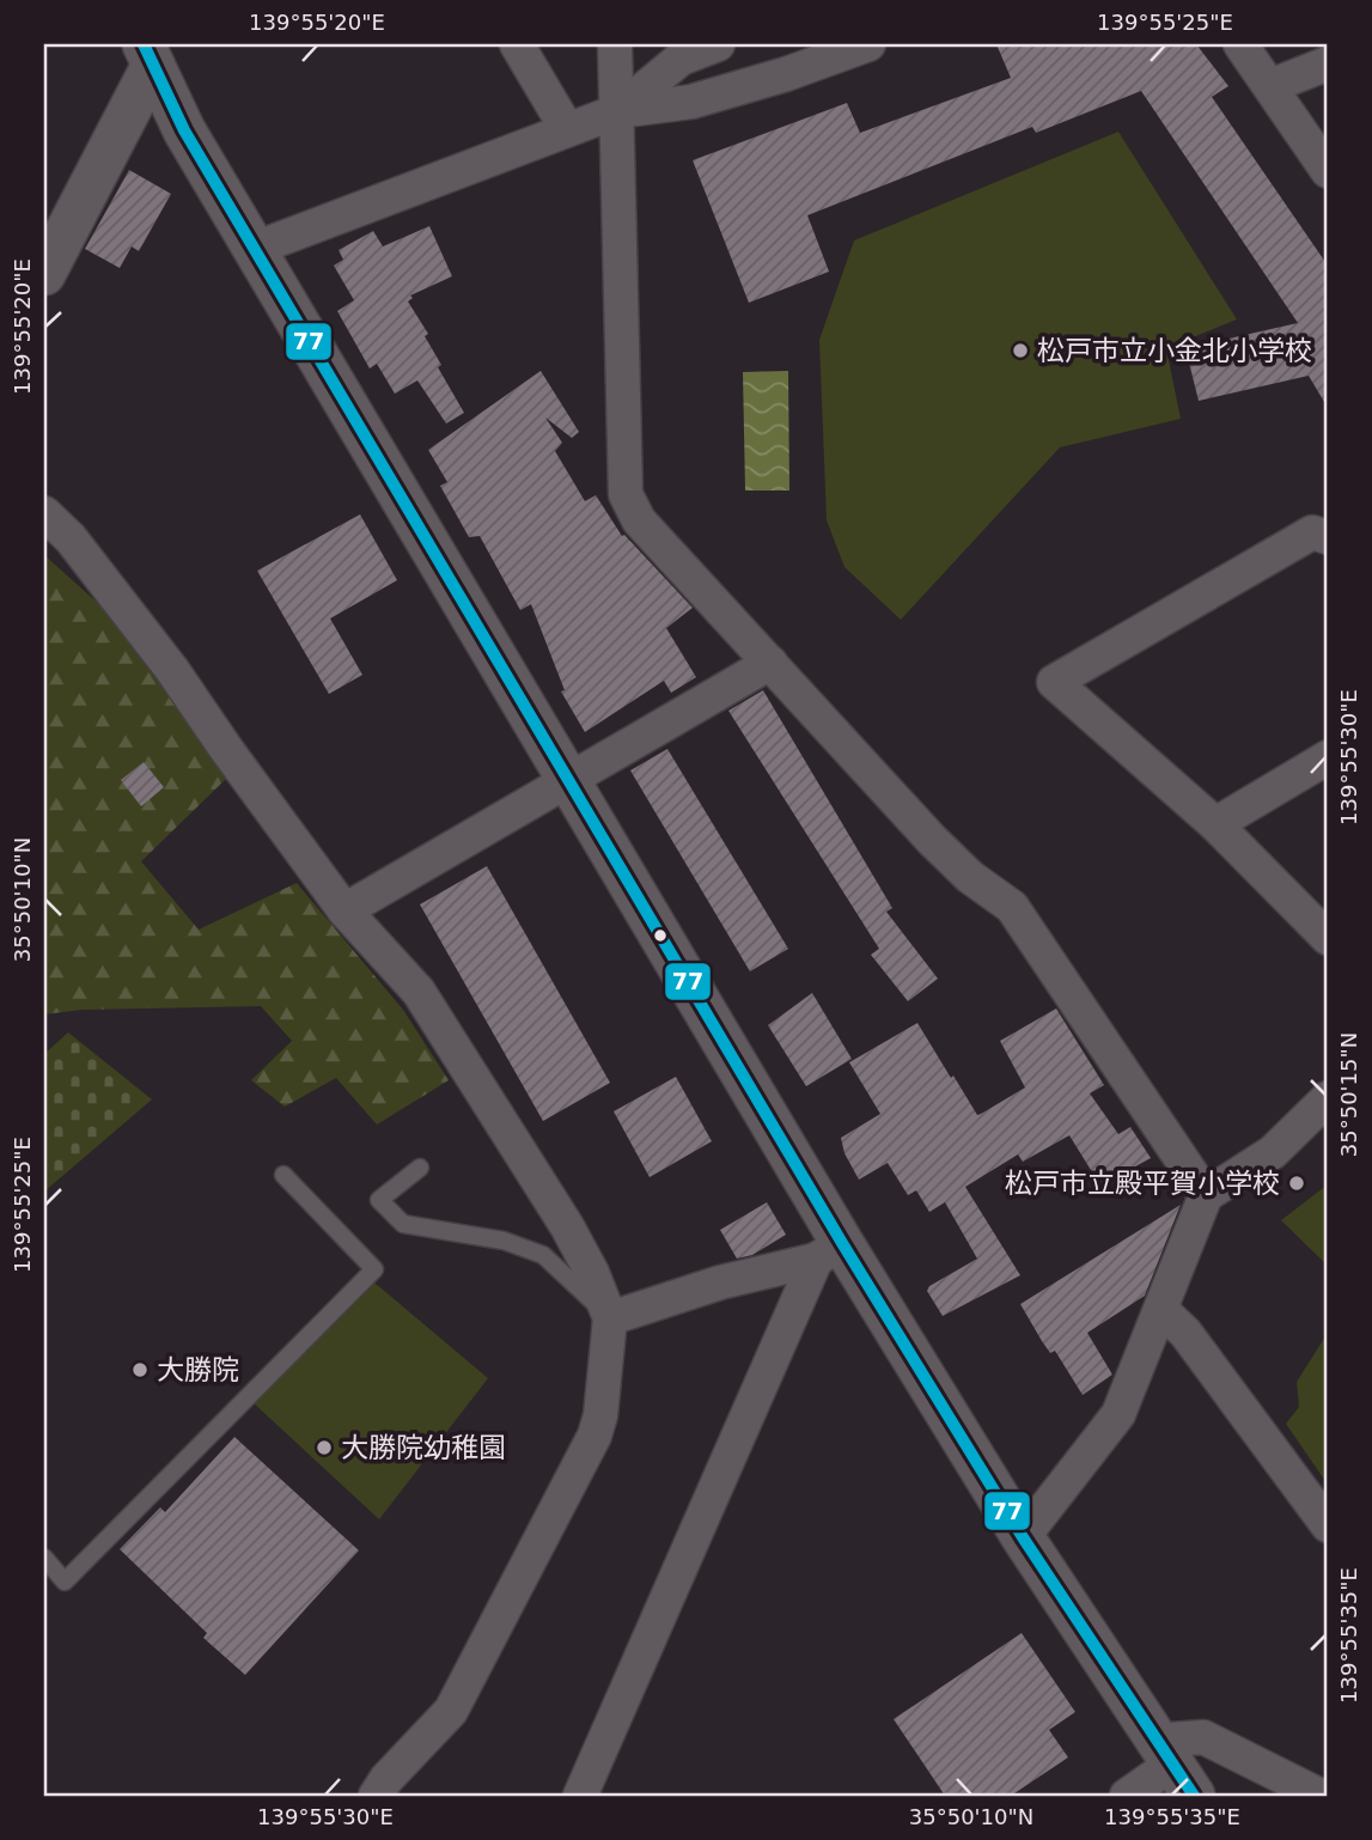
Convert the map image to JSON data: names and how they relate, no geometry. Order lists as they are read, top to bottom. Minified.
{"places":["松戸市立小金北小学校","松戸市立殿平賀小学校","大勝院","大勝院幼稚園"],"lines":["transit line 77"],"coordinates":["139°55'20\"E","139°55'25\"E","139°55'30\"E","35°50'10\"N","35°50'15\"N","139°55'35\"E"]}
